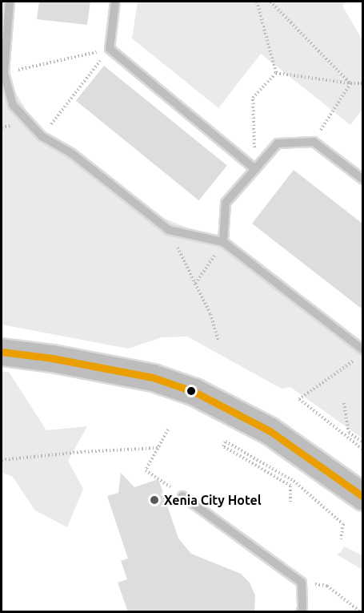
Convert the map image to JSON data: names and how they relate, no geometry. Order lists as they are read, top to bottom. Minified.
{"places":["Xenia City Hotel"]}
